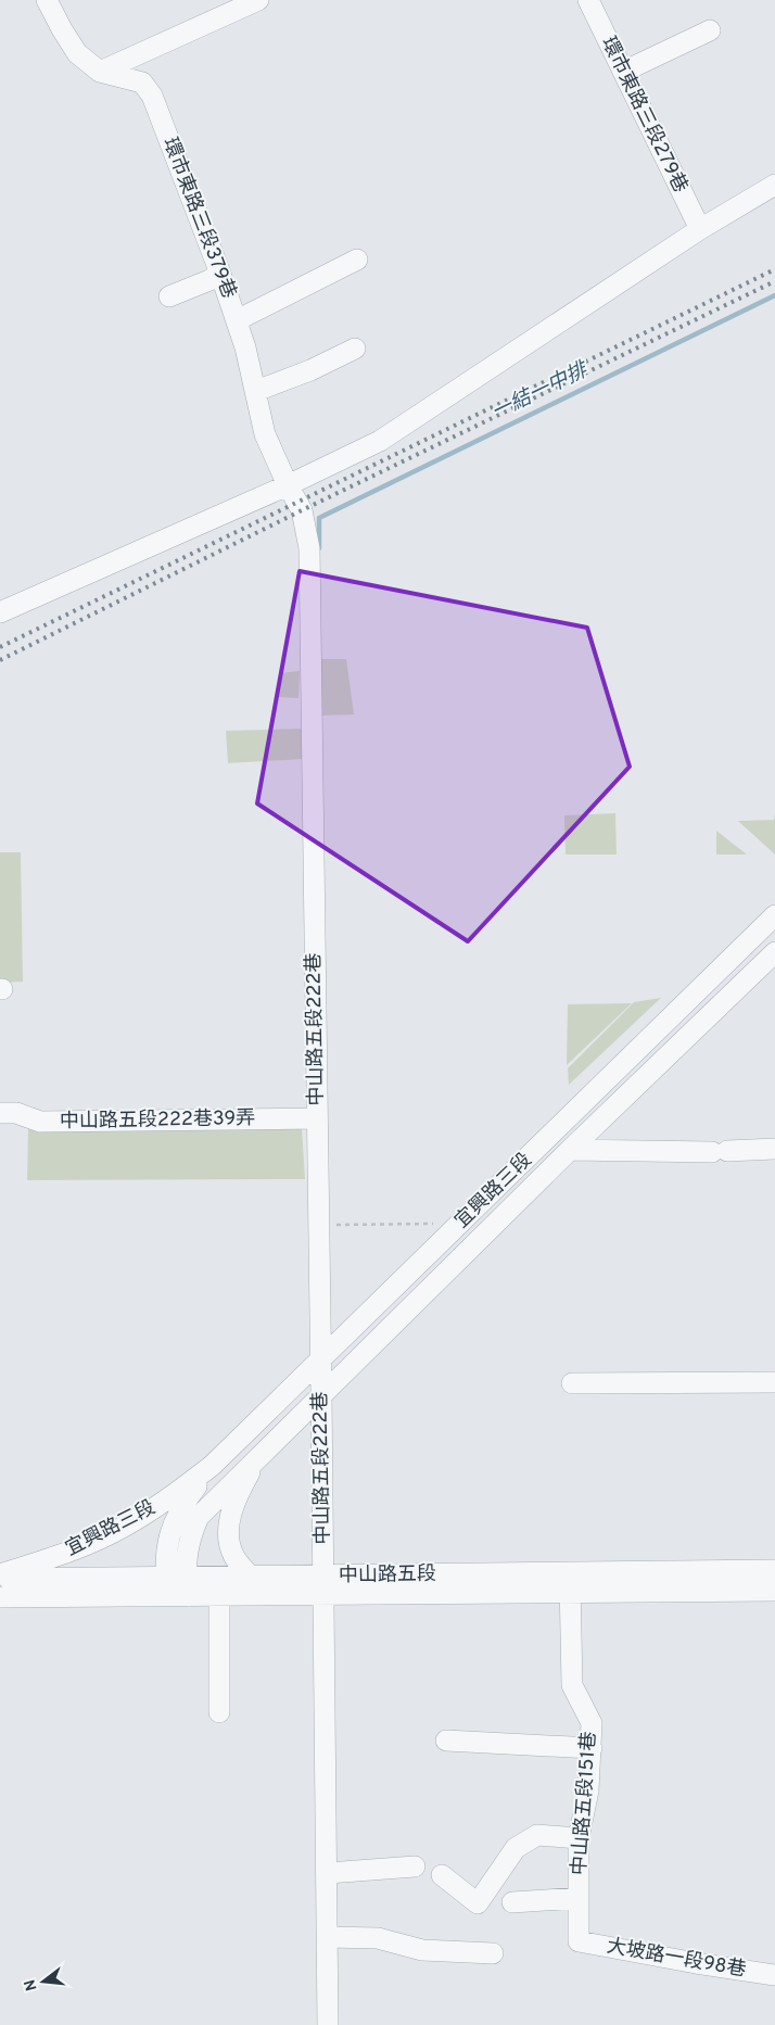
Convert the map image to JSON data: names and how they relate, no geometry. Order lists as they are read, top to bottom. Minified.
{"streets":{"street":["環市東路三段279巷","環市東路三段379巷","中山路五段222巷","中山路五段222巷39弄","宜興路三段","中山路五段","中山路五段151巷","大坡路一段98巷"]},"crossings":[["環市東路三段379巷","中山路五段222巷"],["中山路五段222巷","中山路五段222巷39弄"],["中山路五段222巷","宜興路三段"],["中山路五段222巷","中山路五段"],["宜興路三段","中山路五段"],["中山路五段","中山路五段151巷"],["中山路五段151巷","大坡路一段98巷"]],"water":["一結一中排"],"north":"left"}
